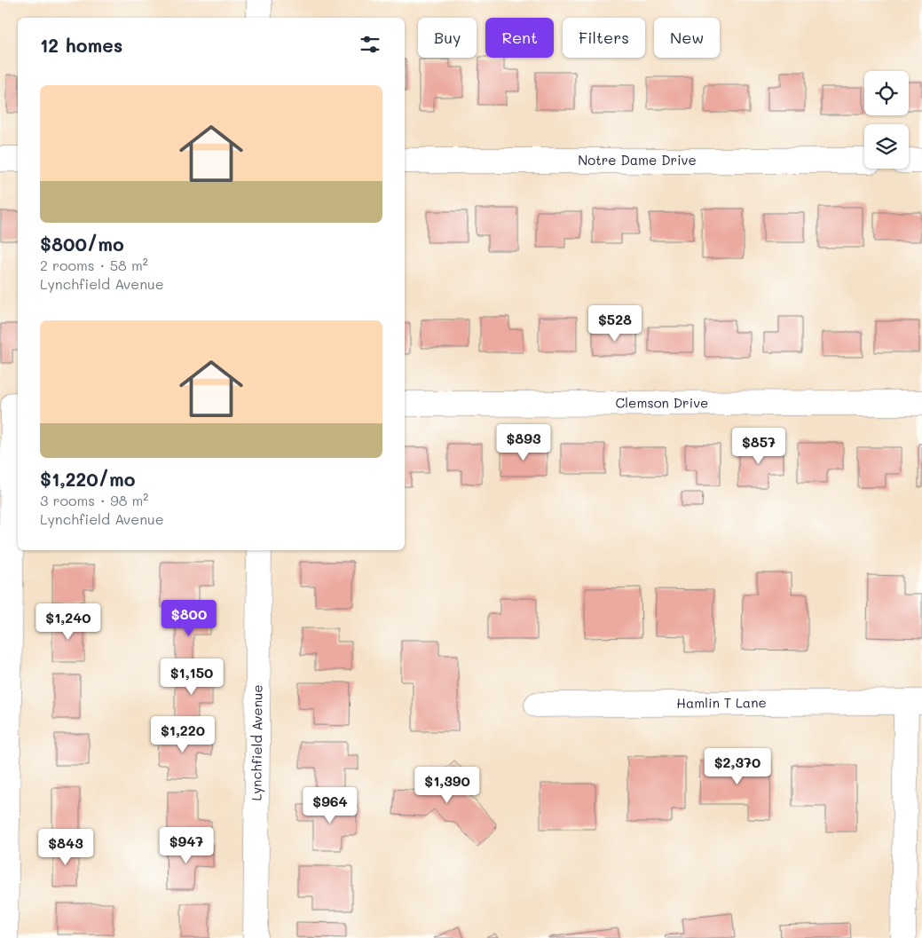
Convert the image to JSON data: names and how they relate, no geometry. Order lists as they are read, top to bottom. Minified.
{"streets":{"street":["Notre Dame Drive","Clemson Drive","Hamlin T Lane","Lynchfield Avenue"]},"page":{"chip":["Buy","Rent","Filters","New"],"heading":"12 homes","list":[{"name":"$800/mo","note":"2 rooms · 58 m² · Lynchfield Avenue"},{"name":"$1,220/mo","note":"3 rooms · 98 m² · Lynchfield Avenue"}],"price":["$528","$893","$857","$800","$1,240","$1,150","$1,220","$2,370","$1,390","$964","$947","$843"]}}
